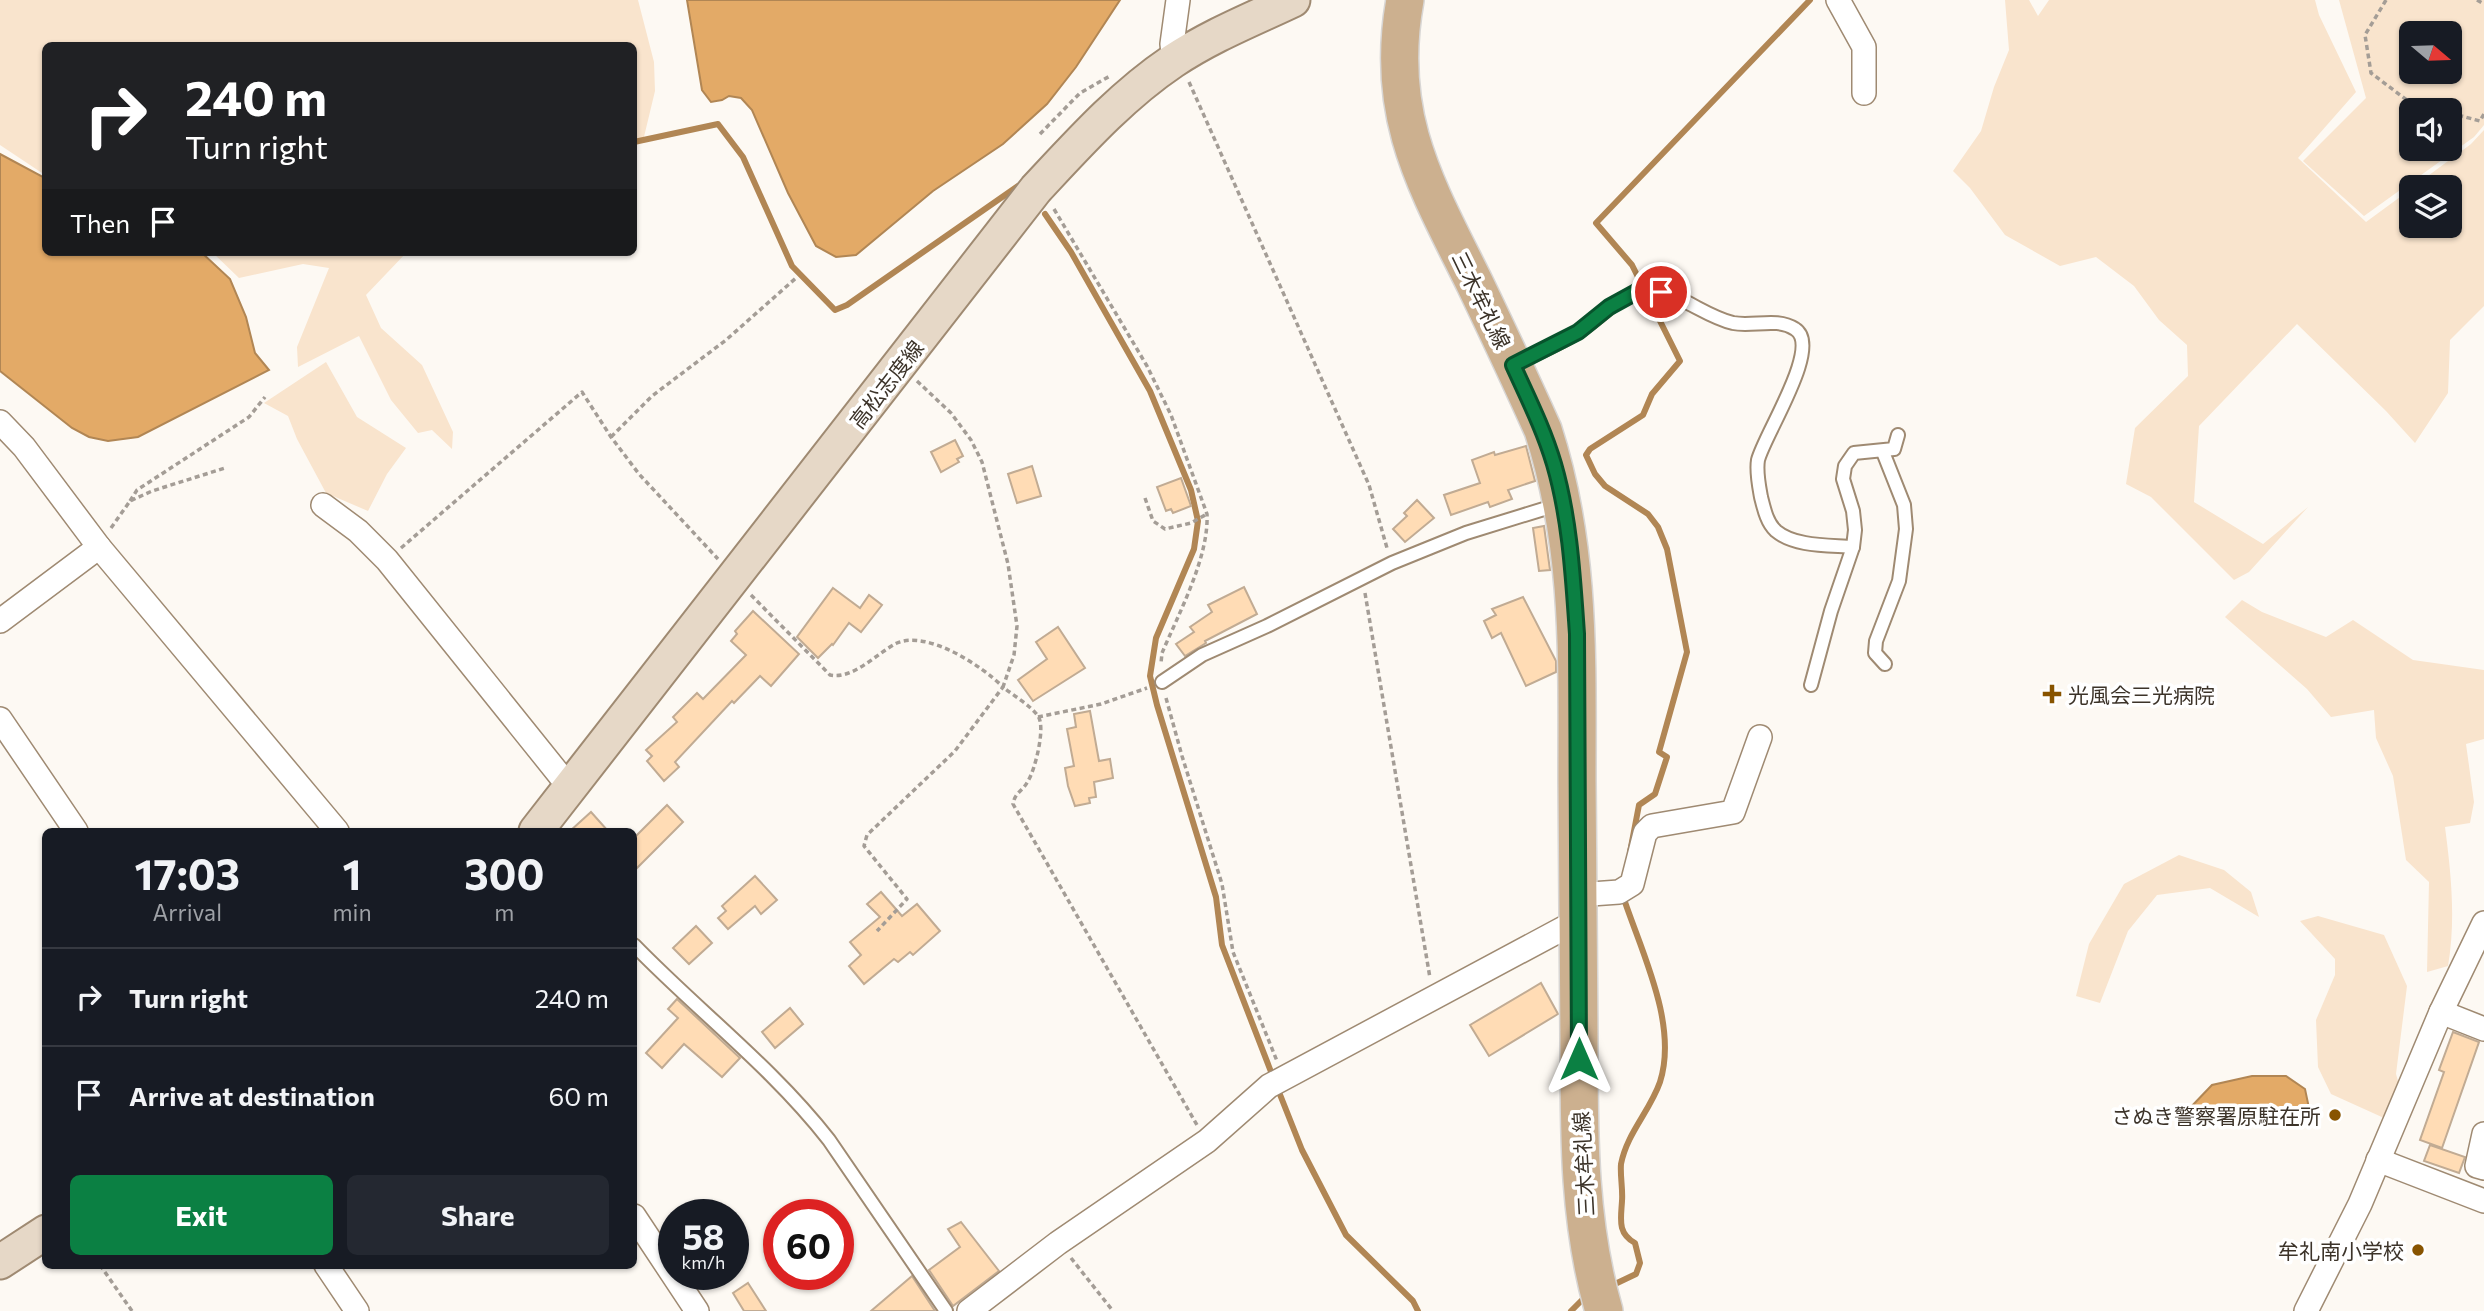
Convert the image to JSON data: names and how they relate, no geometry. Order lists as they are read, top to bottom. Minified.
{"streets":{"main road":["三木牟礼線","高松志度線"]},"places":{"health":["光風会三光病院"],"other":["さぬき警察署原駐在所","牟礼南小学校"]},"north":"right","page":{"turn":["240 m","Turn right"],"then":"Then","eta":["17:03","Arrival","1","min","300","m"],"list":[{"name":"Turn right","value":"240 m"},{"name":"Arrive at destination","value":"60 m"}],"buttons":["Exit","Share"],"speed":"58 km/h","limit":"60"}}
